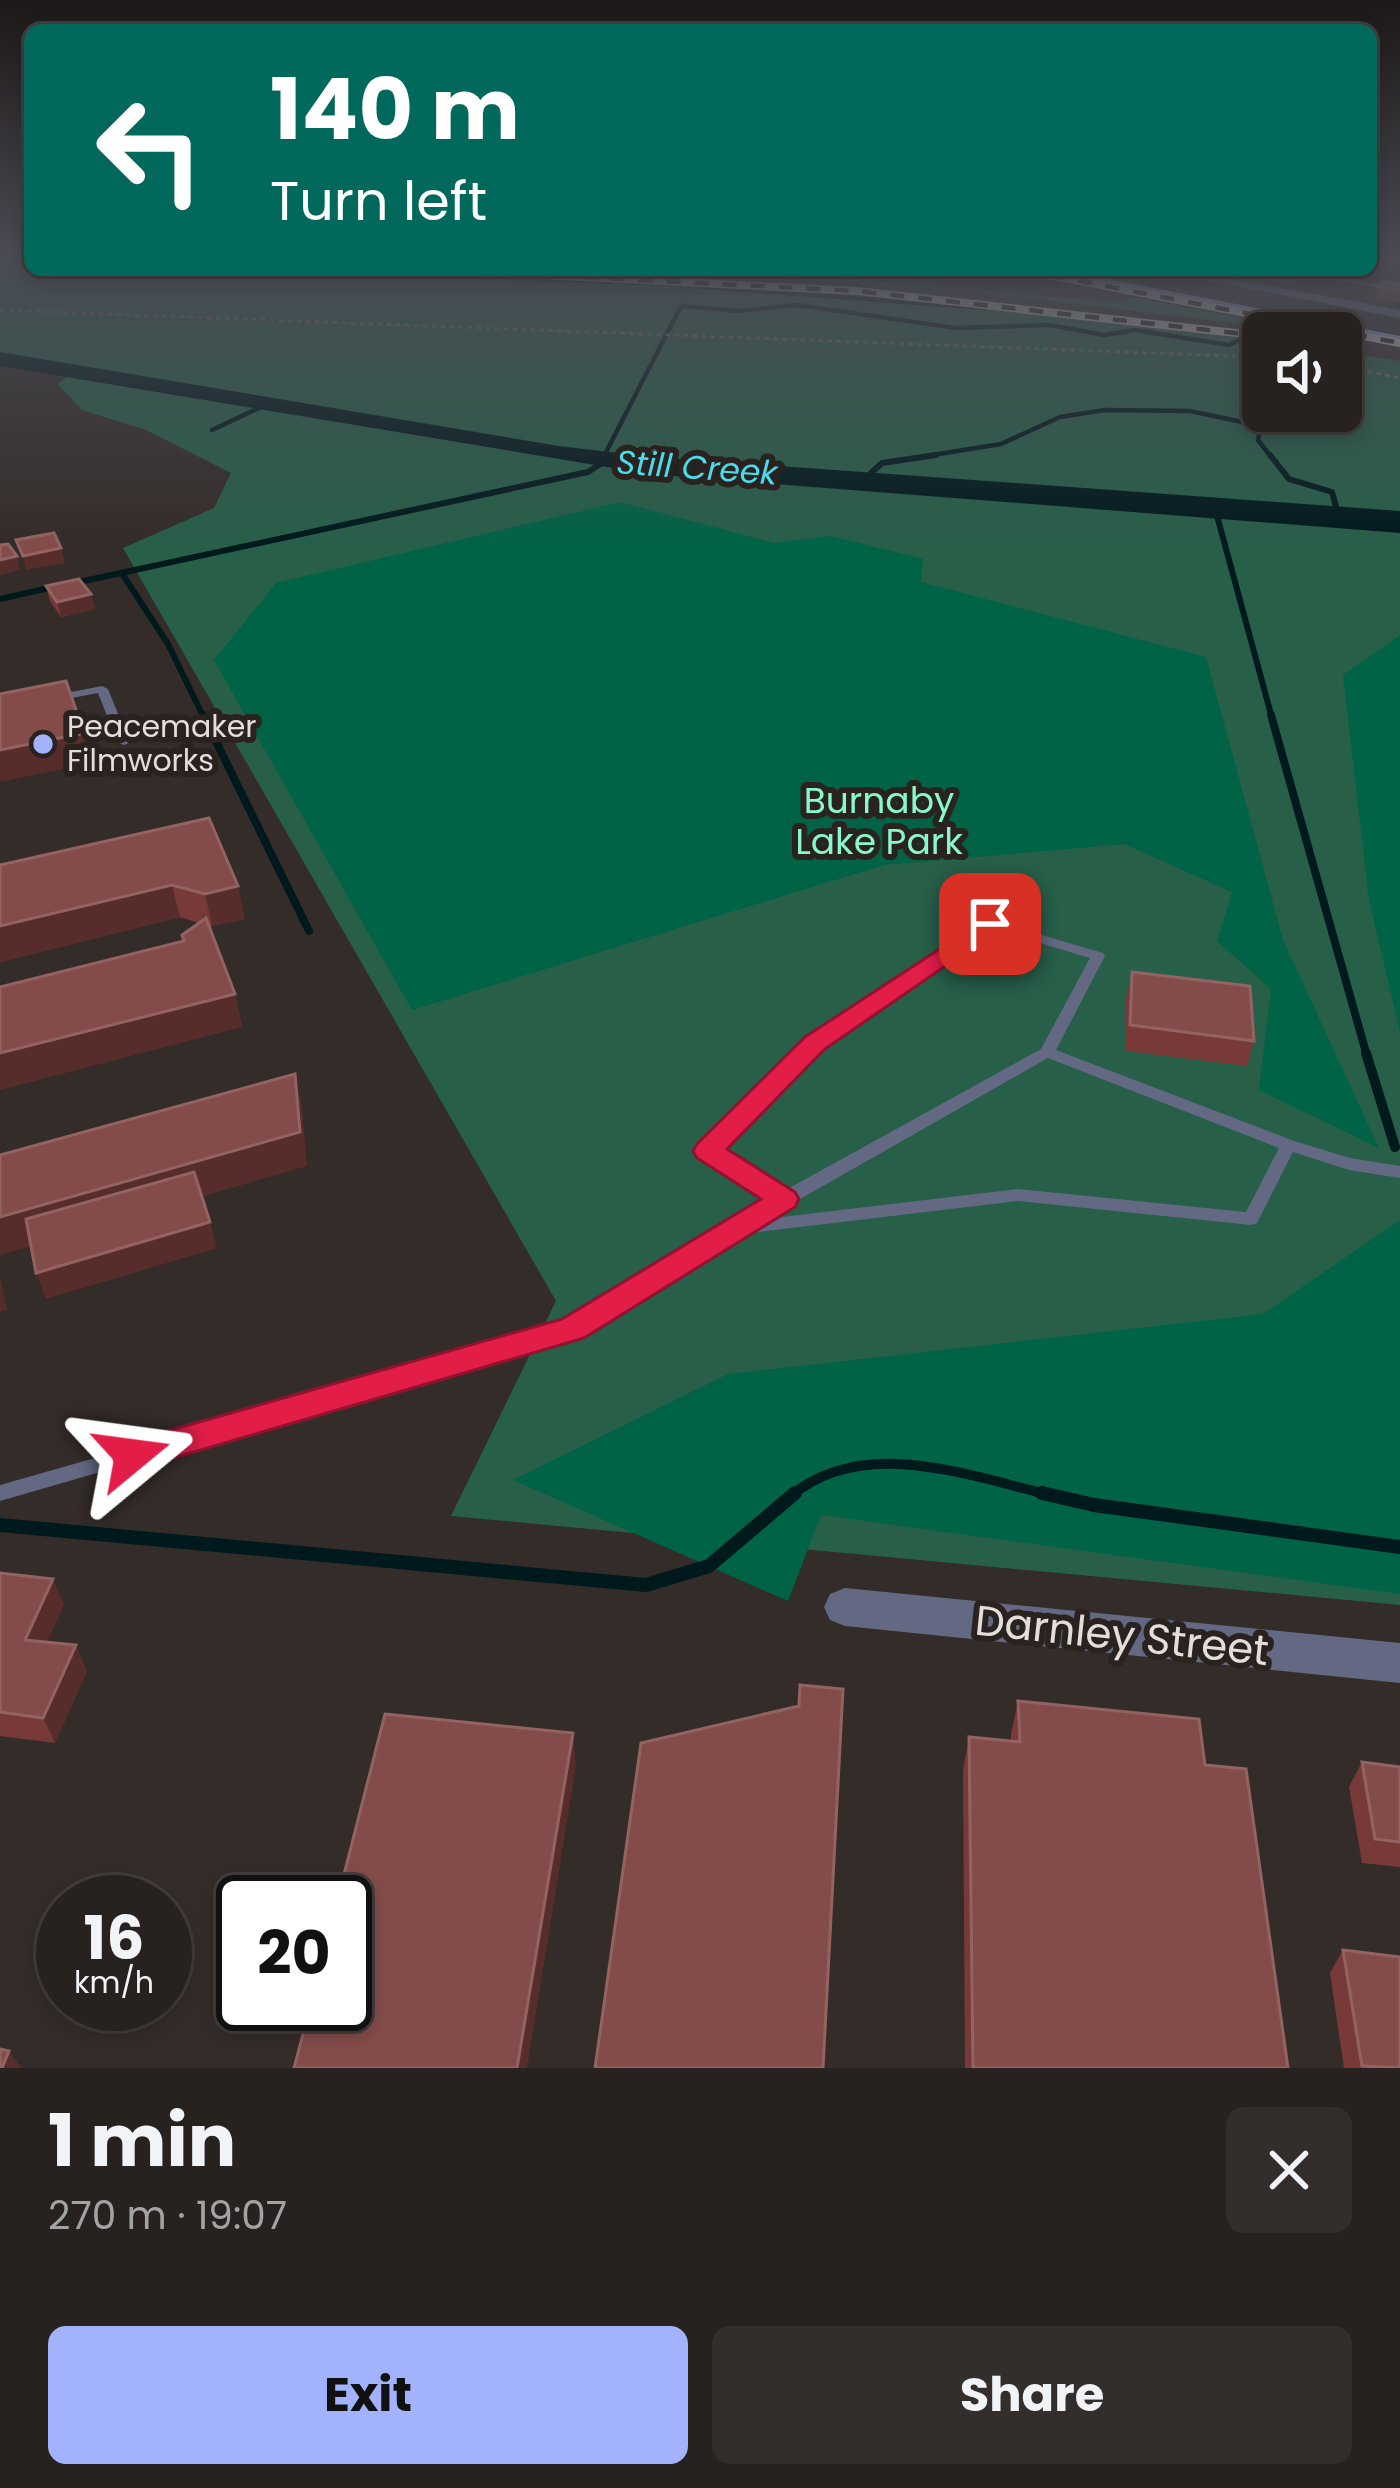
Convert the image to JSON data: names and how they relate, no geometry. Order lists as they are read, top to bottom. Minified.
{"streets":{"street":["Darnley Street"]},"water":["Still Creek"],"parks":["Burnaby Lake Park"],"places":["Peacemaker Filmworks"],"page":{"turn":["140 m","Turn left"],"speed":"16 km/h","limit":"20","heading":["1 min","270 m · 19:07"],"buttons":["Exit","Share"]}}
